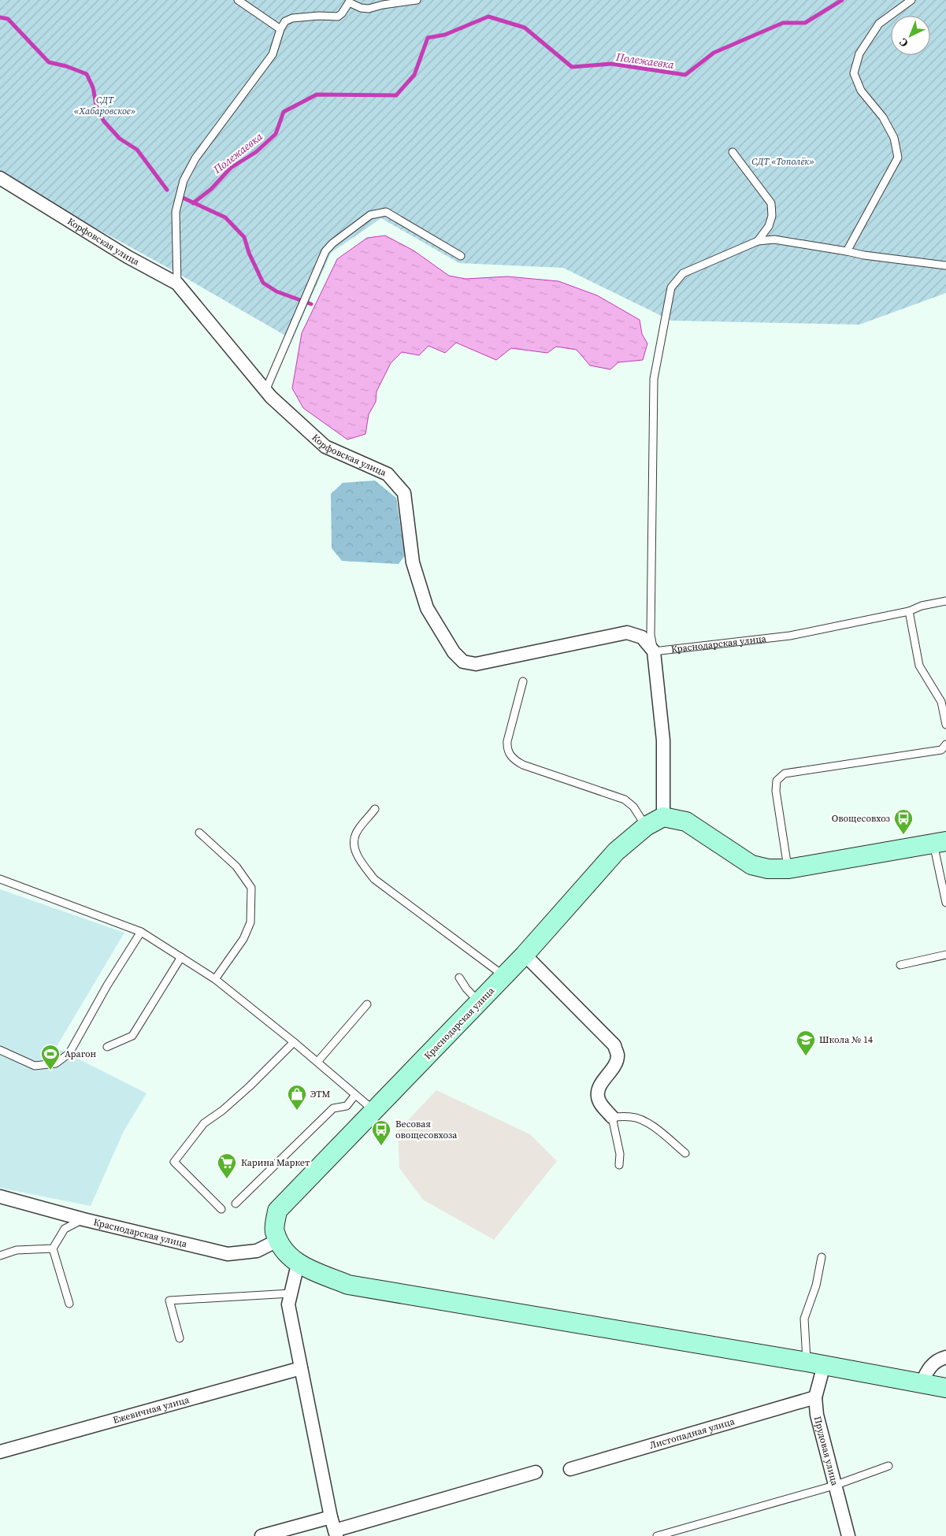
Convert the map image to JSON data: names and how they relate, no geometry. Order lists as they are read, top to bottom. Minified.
{"streets":{"street":["Корфовская улица","Краснодарская улица","Ежевичная улица","Листопадная улица","Прудовая улица"]},"crossings":[["Корфовская улица","Краснодарская улица"],["Листопадная улица","Прудовая улица"]],"water":["Полежаевка"],"parks":["СДТ «Хабаровское»","СДТ «Тополёк»"],"places":{"bus stop":["Овощесовхоз","Весовая овощесовхоза"],"school or university":["Школа № 14"],"sports":["Арагон"],"shop":["ЭТМ"],"supermarket":["Карина Маркет"]},"north":"bottom left"}
